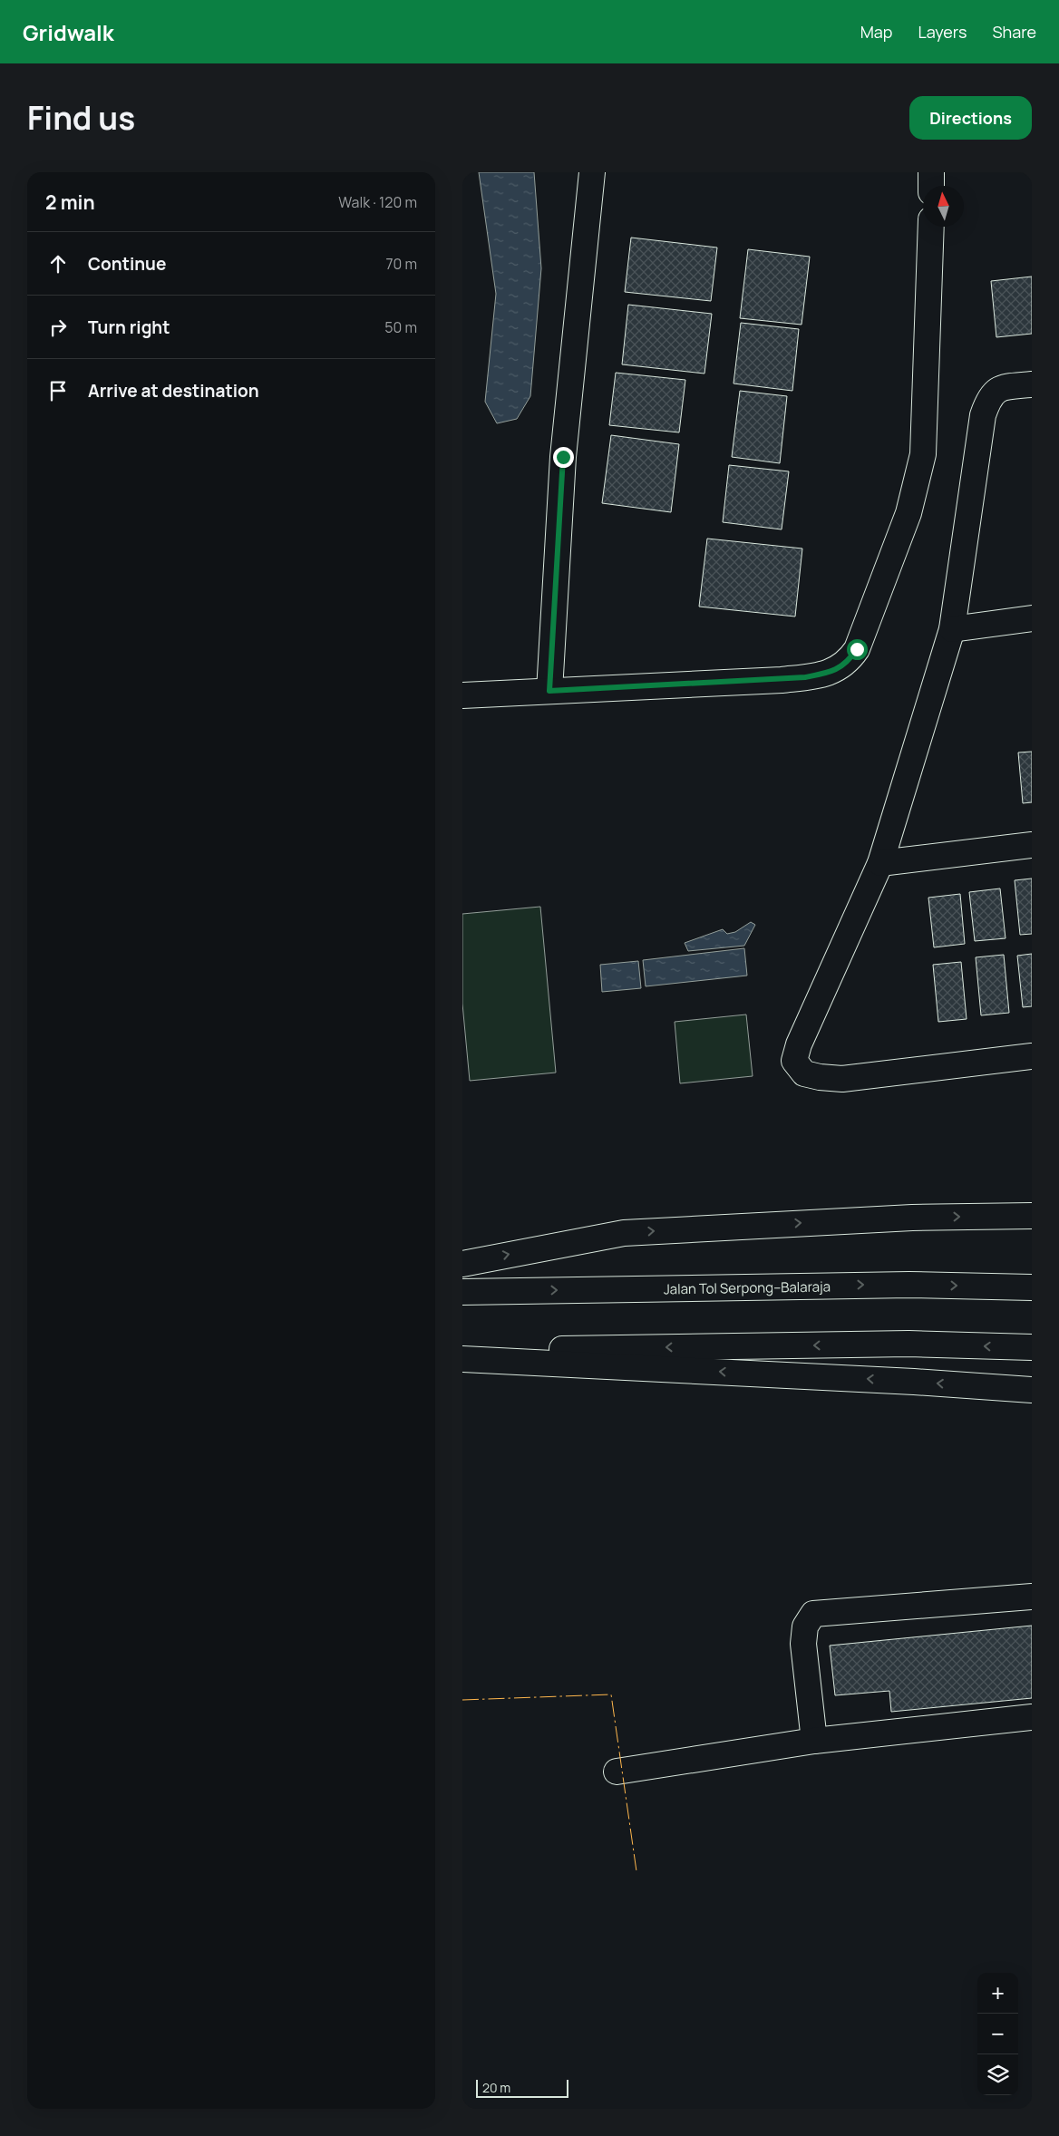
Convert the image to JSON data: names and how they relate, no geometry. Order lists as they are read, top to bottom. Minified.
{"streets":{"main road":["Jalan Tol Serpong–Balaraja"]},"scale_bar":"20 m","north":"top","page":{"header":"Gridwalk","nav":["Map","Layers","Share"],"title":"Find us","buttons":"Directions","heading":["2 min","Walk · 120 m"],"list":[["Continue","70 m"],["Turn right","50 m"],"Arrive at destination"],"map_buttons":["+","−"],"scale":"20 m"}}
